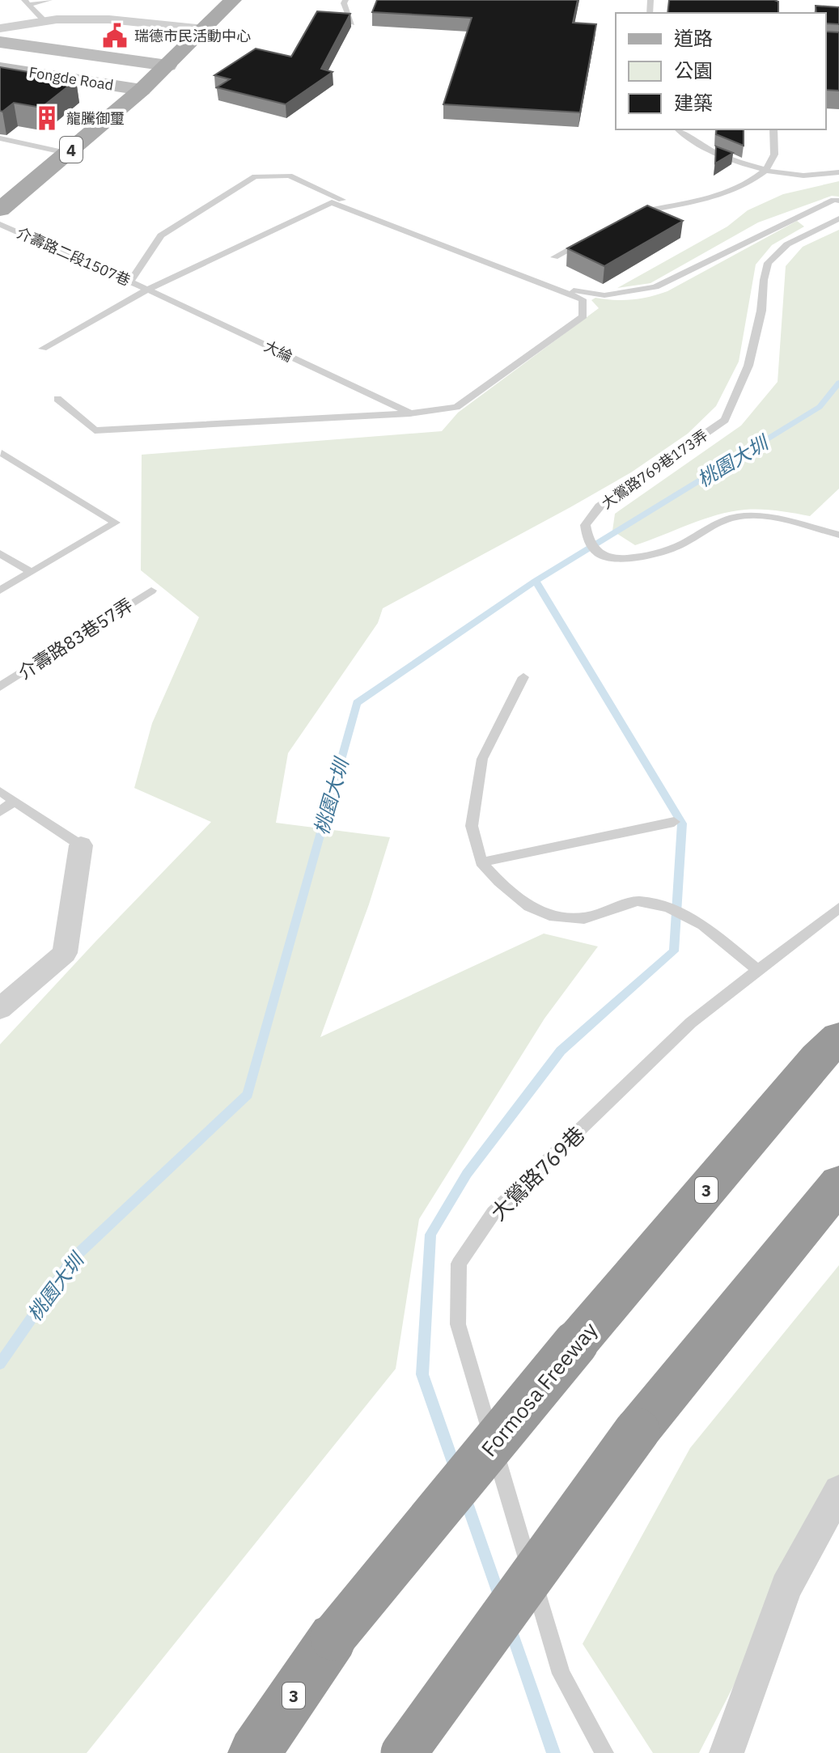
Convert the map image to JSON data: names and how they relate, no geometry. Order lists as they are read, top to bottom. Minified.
{"streets":{"highway":["3","Formosa Freeway"],"main road":["Fongde Road","4"],"lane":["介壽路二段1507巷","大綸","大鶯路769巷173弄","介壽路83巷57弄","大鶯路769巷"]},"crossings":[["Fongde Road","4"],["介壽路二段1507巷","大綸"]],"water":["桃園大圳"],"places":{"public building":["瑞德市民活動中心"],"building":["龍騰御璽"]},"legend":["道路","公園","建築"]}
